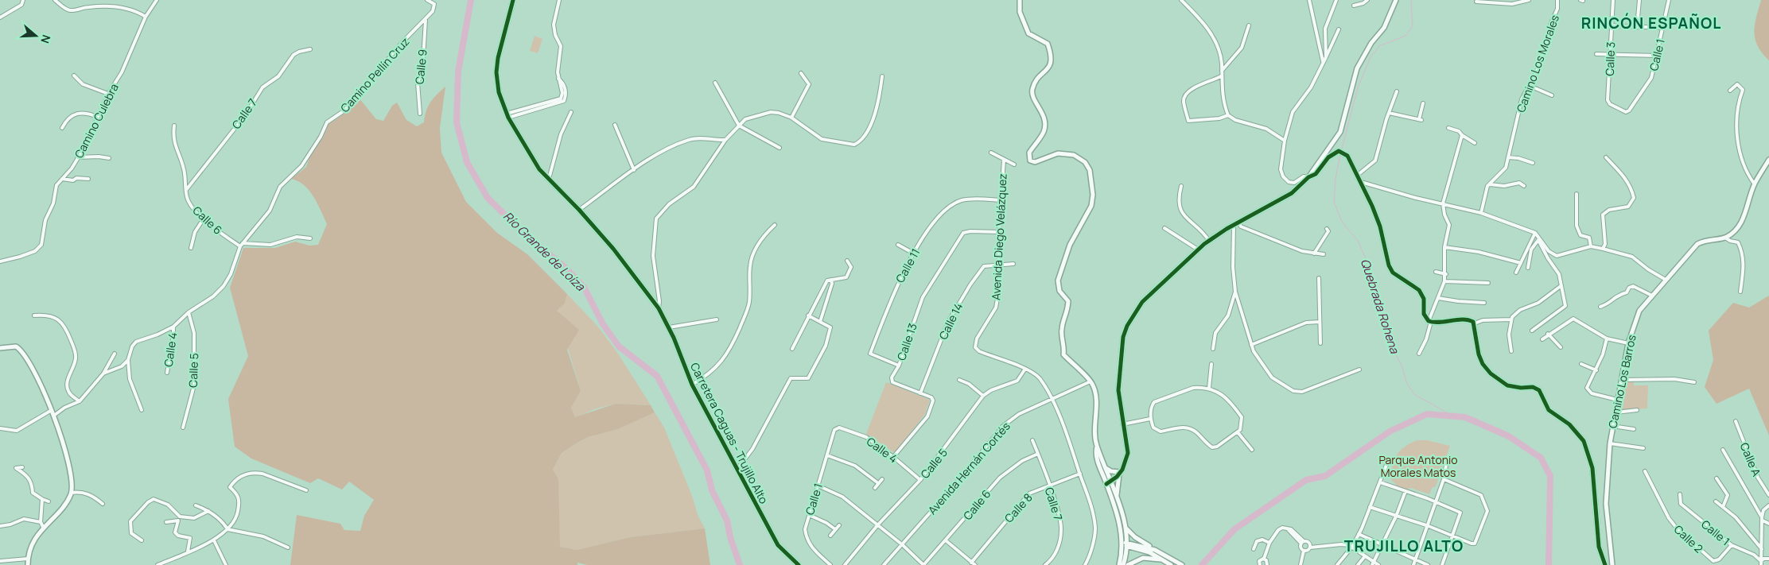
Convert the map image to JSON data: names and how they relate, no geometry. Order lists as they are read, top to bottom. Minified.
{"streets":{"street":["Calle 1","Calle 3","Camino Los Morales","Calle 9","Camino Pellín Cruz","Calle 7","Camino Culebra","Calle 6","Avenida Diego Velázquez","Calle 11","Calle 14","Calle 13","Calle 4","Calle 5","Camino Los Barros","Carretera Caguas - Trujillo Alto","Calle A","Avenida Hernán Cortés","Calle 8","Calle 2"]},"crossings":[["Calle 1","Calle 3"],["Calle 1","Calle 4"],["Calle 1","Calle 2"],["Calle 9","Camino Pellín Cruz"],["Camino Pellín Cruz","Calle 6"],["Camino Pellín Cruz","Calle 4"],["Camino Pellín Cruz","Calle 5"],["Calle 7","Calle 6"],["Calle 7","Calle 8"],["Avenida Diego Velázquez","Calle 11"],["Avenida Diego Velázquez","Calle 14"],["Avenida Diego Velázquez","Calle 13"],["Avenida Diego Velázquez","Calle 5"],["Avenida Diego Velázquez","Avenida Hernán Cortés"],["Avenida Diego Velázquez","Calle 8"],["Calle 11","Calle 13"],["Calle 14","Calle 13"],["Calle 13","Calle 4"],["Calle 4","Calle 5"]],"districts":["RINCÓN ESPAÑOL","TRUJILLO ALTO"],"water":["Río Grande de Loíza","Quebrada Rohena"],"parks":["Parque Antonio Morales Matos"],"north":"right"}
